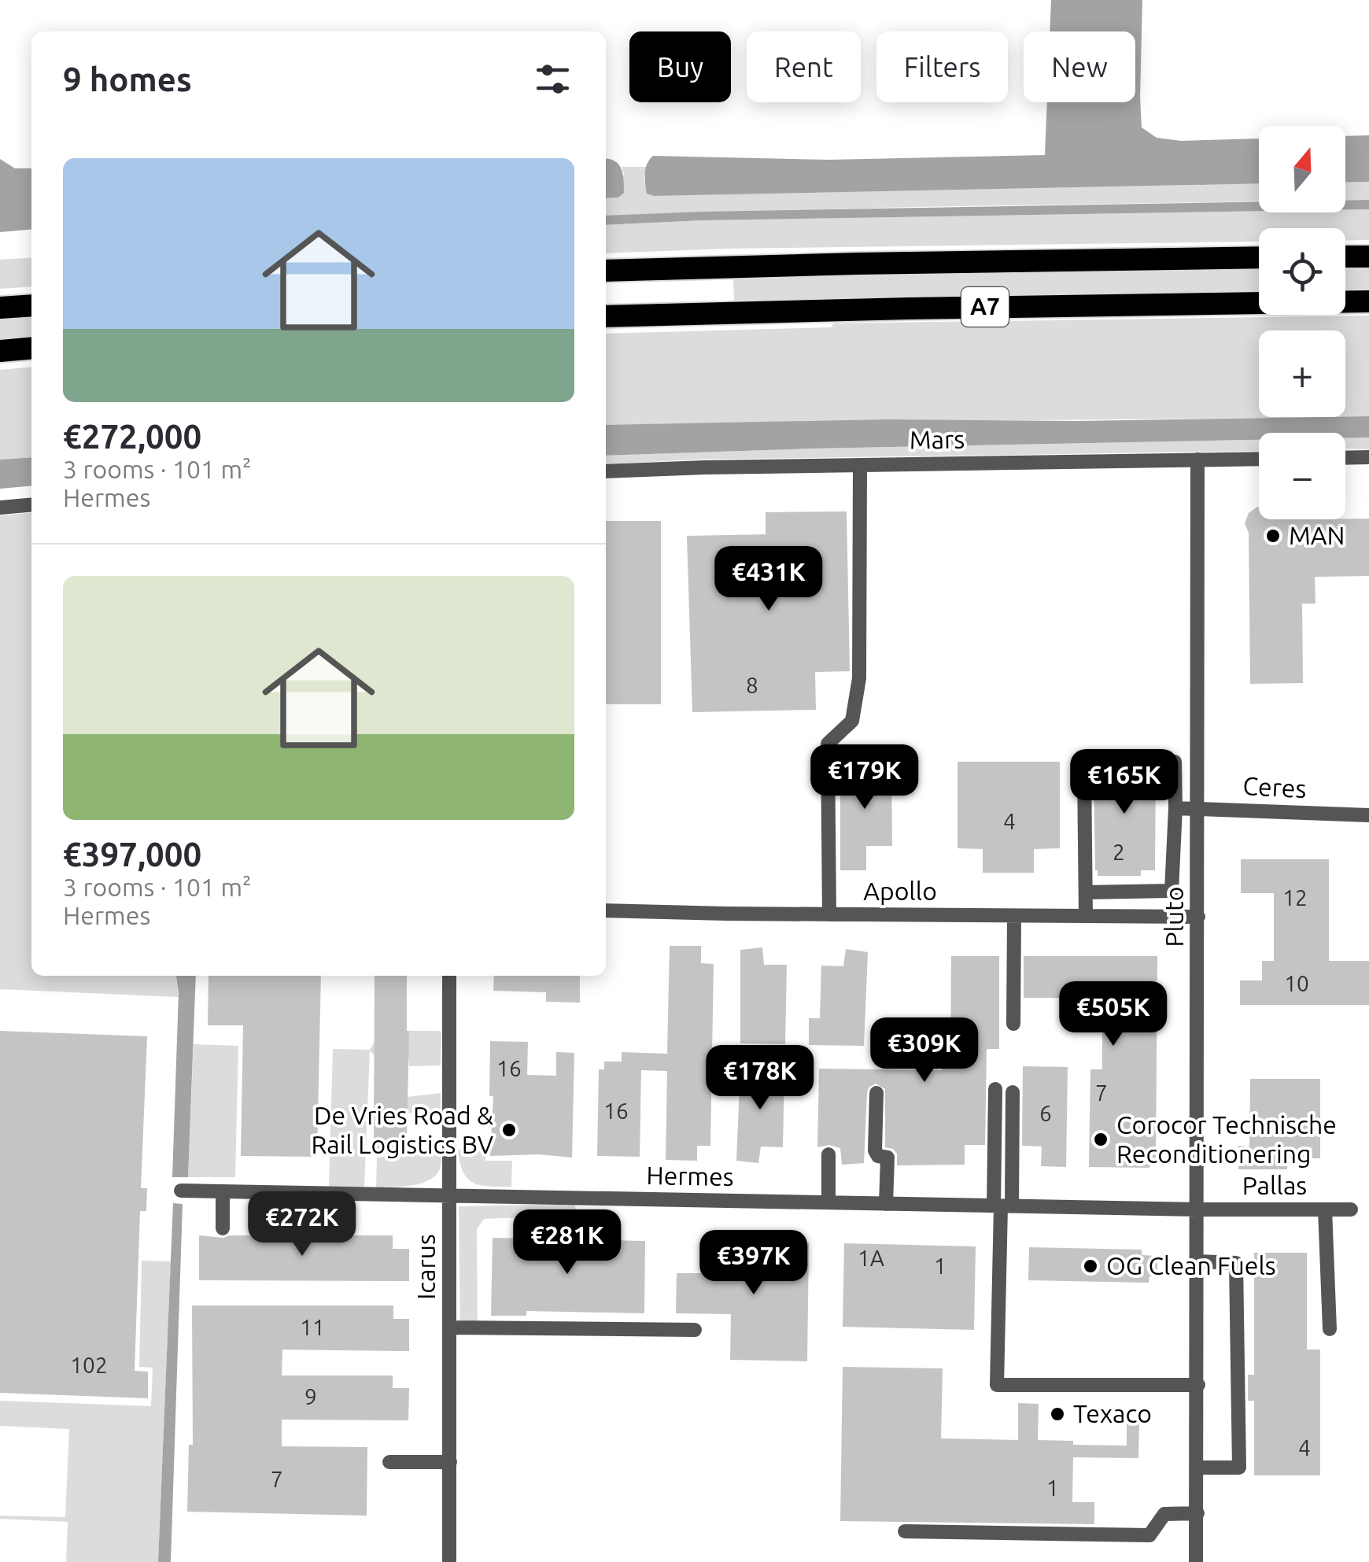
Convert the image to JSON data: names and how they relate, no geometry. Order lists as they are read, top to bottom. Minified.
{"streets":{"highway":["A7"],"street":["Mars","Ceres","Apollo","Pluto","Hermes","Pallas","Icarus"]},"crossings":[["Mars","Pluto"],["Ceres","Pluto"],["Apollo","Pluto"],["Pluto","Hermes"],["Pluto","Pallas"],["Hermes","Pallas"],["Hermes","Icarus"]],"places":["MAN","De Vries Road & Rail Logistics BV","Corocor Technische Reconditionering","OG Clean Fuels","Texaco"],"house_numbers":["8","4","2","12","10","16","7","16","6","1A","1","11","102","9","4","7","1"],"north":"top","page":{"chip":["Buy","Rent","Filters","New"],"heading":"9 homes","map_buttons":["+","−"],"list":[{"name":"€272,000","note":"3 rooms · 101 m² · Hermes"},{"name":"€397,000","note":"3 rooms · 101 m² · Hermes"}],"price":["€431K","€179K","€165K","€505K","€309K","€178K","€272K","€281K","€397K"]}}
